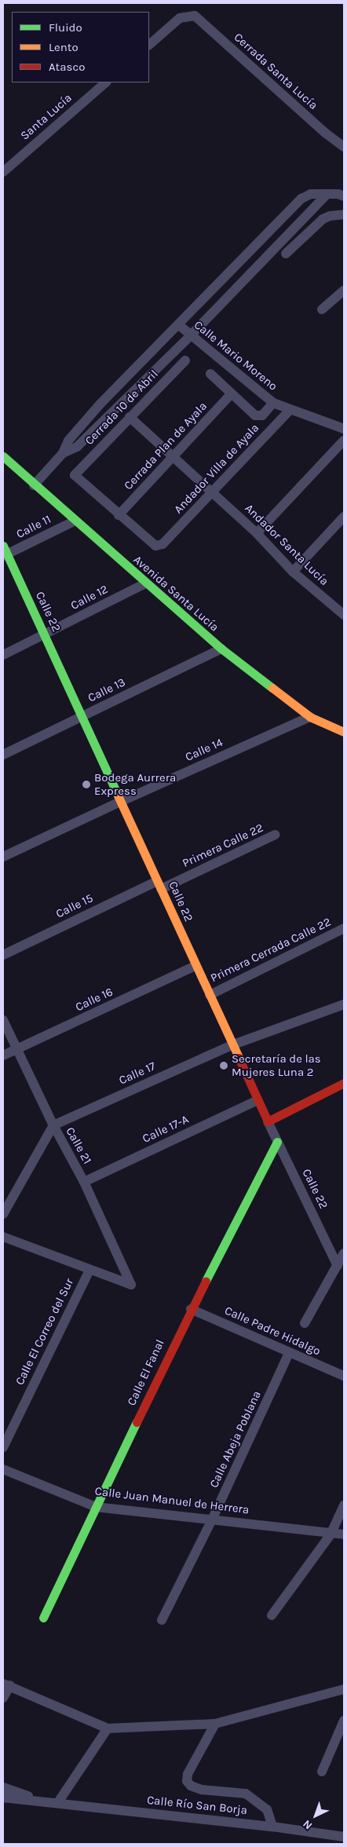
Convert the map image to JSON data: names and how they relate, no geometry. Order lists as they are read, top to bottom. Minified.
{"streets":{"street":["Cerrada Santa Lucía","Santa Lucía","Calle Mario Moreno","Cerrada 10 de Abril","Cerrada Plan de Ayala","Andador Villa de Ayala","Calle 11","Andador Santa Lucía","Avenida Santa Lucía","Calle 12","Calle 22","Calle 13","Calle 14","Primera Calle 22","Calle 15","Primera Cerrada Calle 22","Calle 16","Calle 17","Calle 17-A","Calle 21","Calle Padre Hidalgo","Calle El Correo del Sur","Calle El Fanal","Calle Abeja Poblana","Calle Juan Manuel de Herrera","Calle Río San Borja"]},"crossings":[["Calle Mario Moreno","Andador Villa de Ayala"],["Cerrada 10 de Abril","Cerrada Plan de Ayala"],["Cerrada 10 de Abril","Andador Villa de Ayala"],["Cerrada 10 de Abril","Andador Santa Lucía"],["Cerrada Plan de Ayala","Andador Villa de Ayala"],["Cerrada Plan de Ayala","Andador Santa Lucía"],["Andador Villa de Ayala","Andador Santa Lucía"],["Calle 11","Avenida Santa Lucía"],["Calle 11","Calle 22"],["Avenida Santa Lucía","Calle 12"],["Avenida Santa Lucía","Calle 13"],["Avenida Santa Lucía","Calle 14"],["Calle 12","Calle 22"],["Calle 22","Calle 13"],["Calle 22","Calle 14"],["Calle 22","Primera Calle 22"],["Calle 22","Calle 15"],["Calle 22","Primera Cerrada Calle 22"],["Calle 22","Calle 16"],["Calle 22","Calle 17"],["Calle 22","Calle 17-A"],["Calle 22","Calle El Fanal"],["Primera Calle 22","Calle 15"],["Calle 16","Calle 21"],["Calle 17","Calle 21"],["Calle 17-A","Calle 21"],["Calle 21","Calle El Correo del Sur"],["Calle Padre Hidalgo","Calle El Fanal"],["Calle Padre Hidalgo","Calle Abeja Poblana"],["Calle El Fanal","Calle Juan Manuel de Herrera"],["Calle Abeja Poblana","Calle Juan Manuel de Herrera"]],"places":["Bodega Aurrera Express","Secretaría de las Mujeres Luna 2"],"legend":["Fluido","Lento","Atasco"],"north":"bottom left"}
